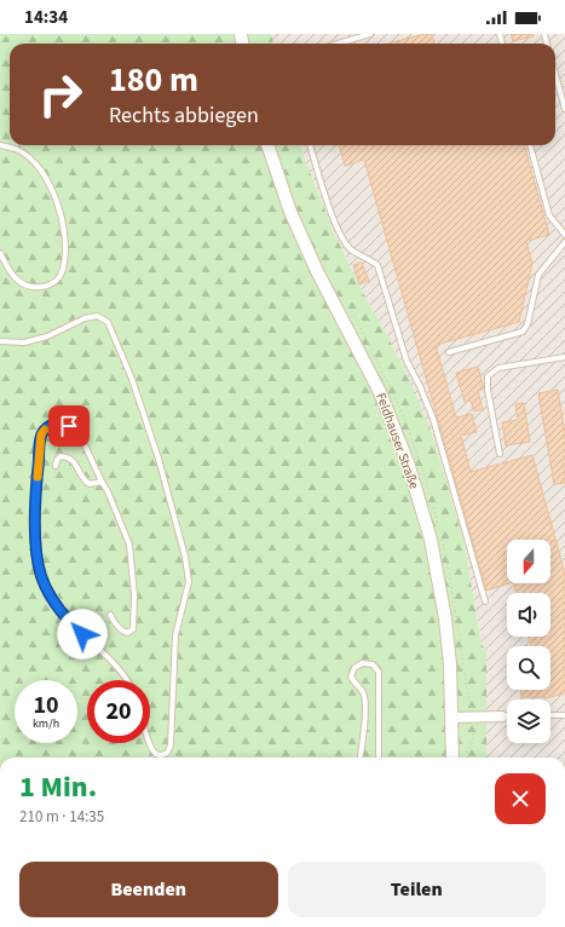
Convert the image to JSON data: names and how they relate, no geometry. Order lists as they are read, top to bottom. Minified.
{"streets":{"street":["Feldhauser Straße"]},"north":"bottom","page":{"status":"14:34","turn":["180 m","Rechts abbiegen"],"speed":"10 km/h","limit":"20","heading":["1 Min.","210 m · 14:35"],"buttons":["Beenden","Teilen"]}}
